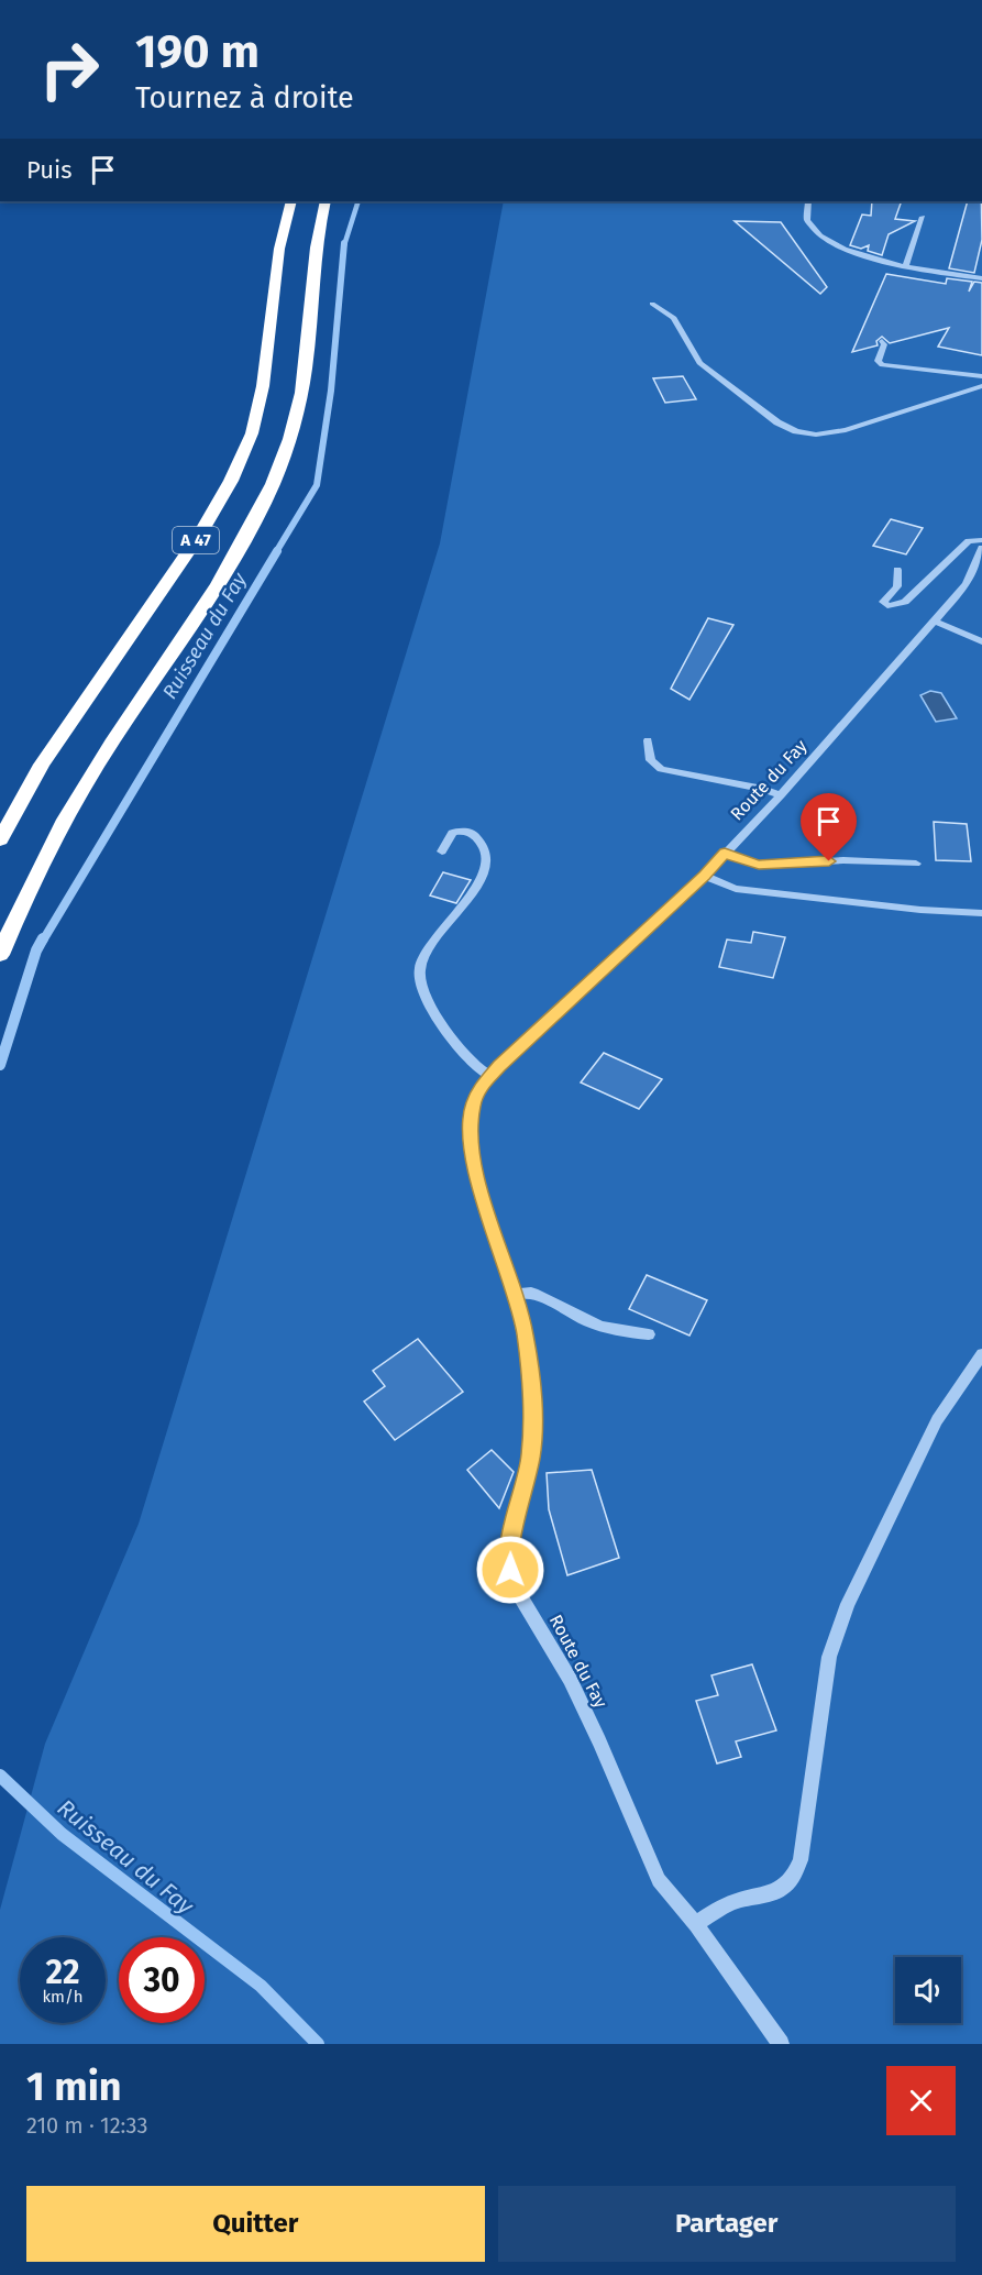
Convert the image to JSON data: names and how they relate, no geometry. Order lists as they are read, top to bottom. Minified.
{"streets":{"highway":["A 47"],"street":["Route du Fay"]},"water":["Ruisseau du Fay"],"page":{"turn":["190 m","Tournez à droite"],"then":"Puis","speed":"22 km/h","limit":"30","heading":["1 min","210 m · 12:33"],"buttons":["Quitter","Partager"]}}
